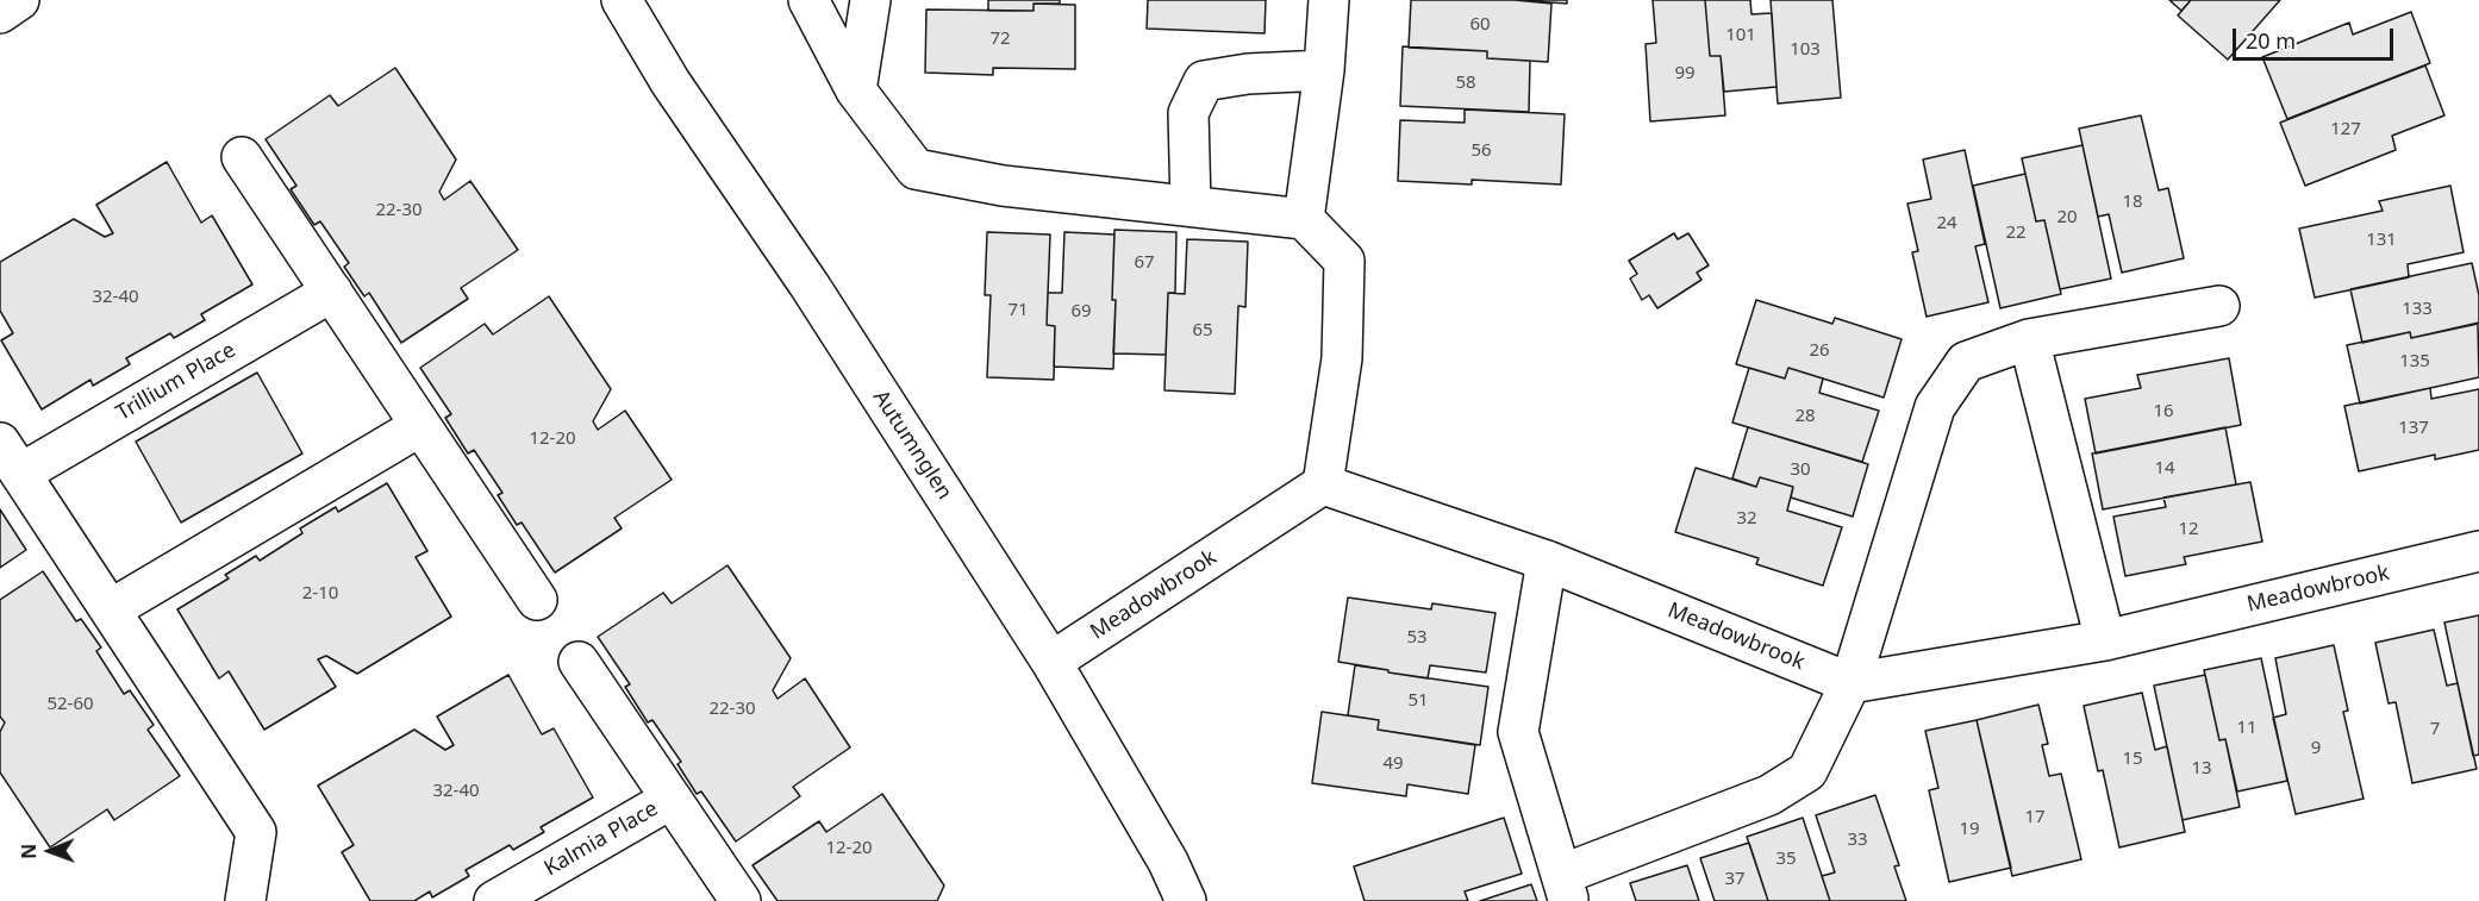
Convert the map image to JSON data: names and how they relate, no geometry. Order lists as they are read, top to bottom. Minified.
{"streets":{"street":["Trillium Place","Autumnglen","Meadowbrook","Kalmia Place"]},"crossings":[["Autumnglen","Meadowbrook"]],"house_numbers":["60","101","72","103","99","58","127","56","18","22-30","20","24","22","131","67","32-40","133","71","69","65","26","135","16","28","137","12-20","14","30","32","12","2-10","53","51","52-60","22-30","11","7","9","15","49","13","32-40","17","19","33","12-20","35","37"],"scale_bar":"20 m","north":"left"}
